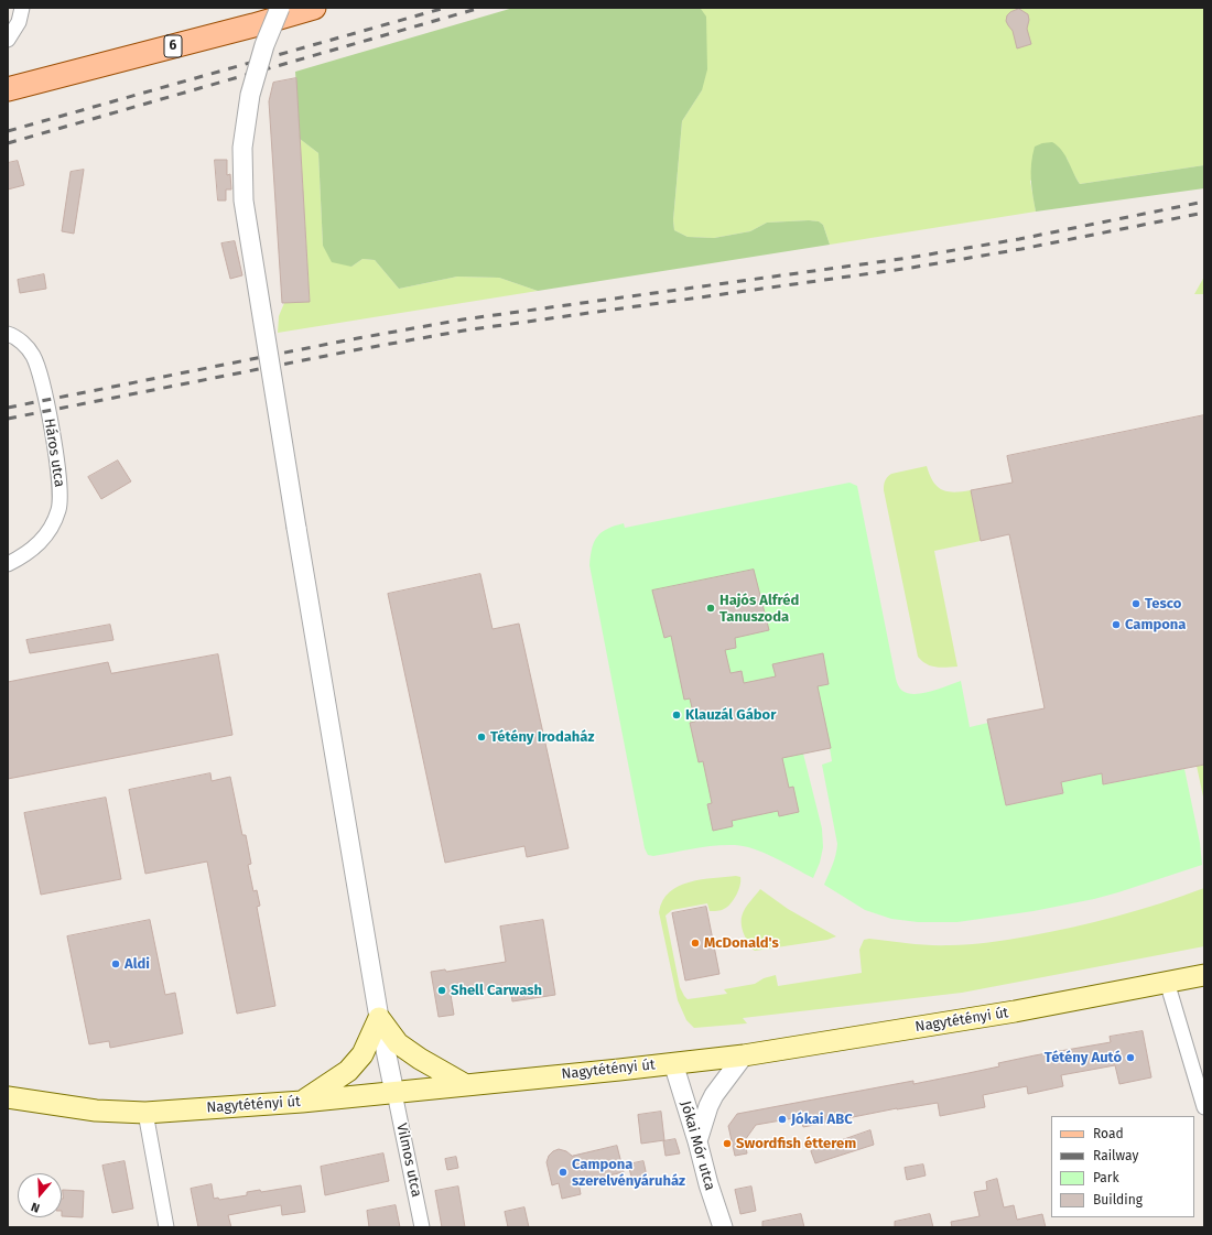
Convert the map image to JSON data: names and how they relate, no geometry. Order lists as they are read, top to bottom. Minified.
{"streets":{"main road":["6","Nagytétényi út"],"street":["Háros utca","Jókai Mór utca","Vilmos utca"]},"crossings":[["Nagytétényi út","Jókai Mór utca"],["Nagytétényi út","Vilmos utca"]],"places":["Tesco","Hajós Alfréd Tanuszoda","Campona","Klauzál Gábor","Tétény Irodaház","McDonald's","Aldi","Shell Carwash","Tétény Autó","Jókai ABC","Swordfish étterem","Campona szerelvényáruház"],"legend":["Road","Railway","Park","Building"],"north":"bottom"}
